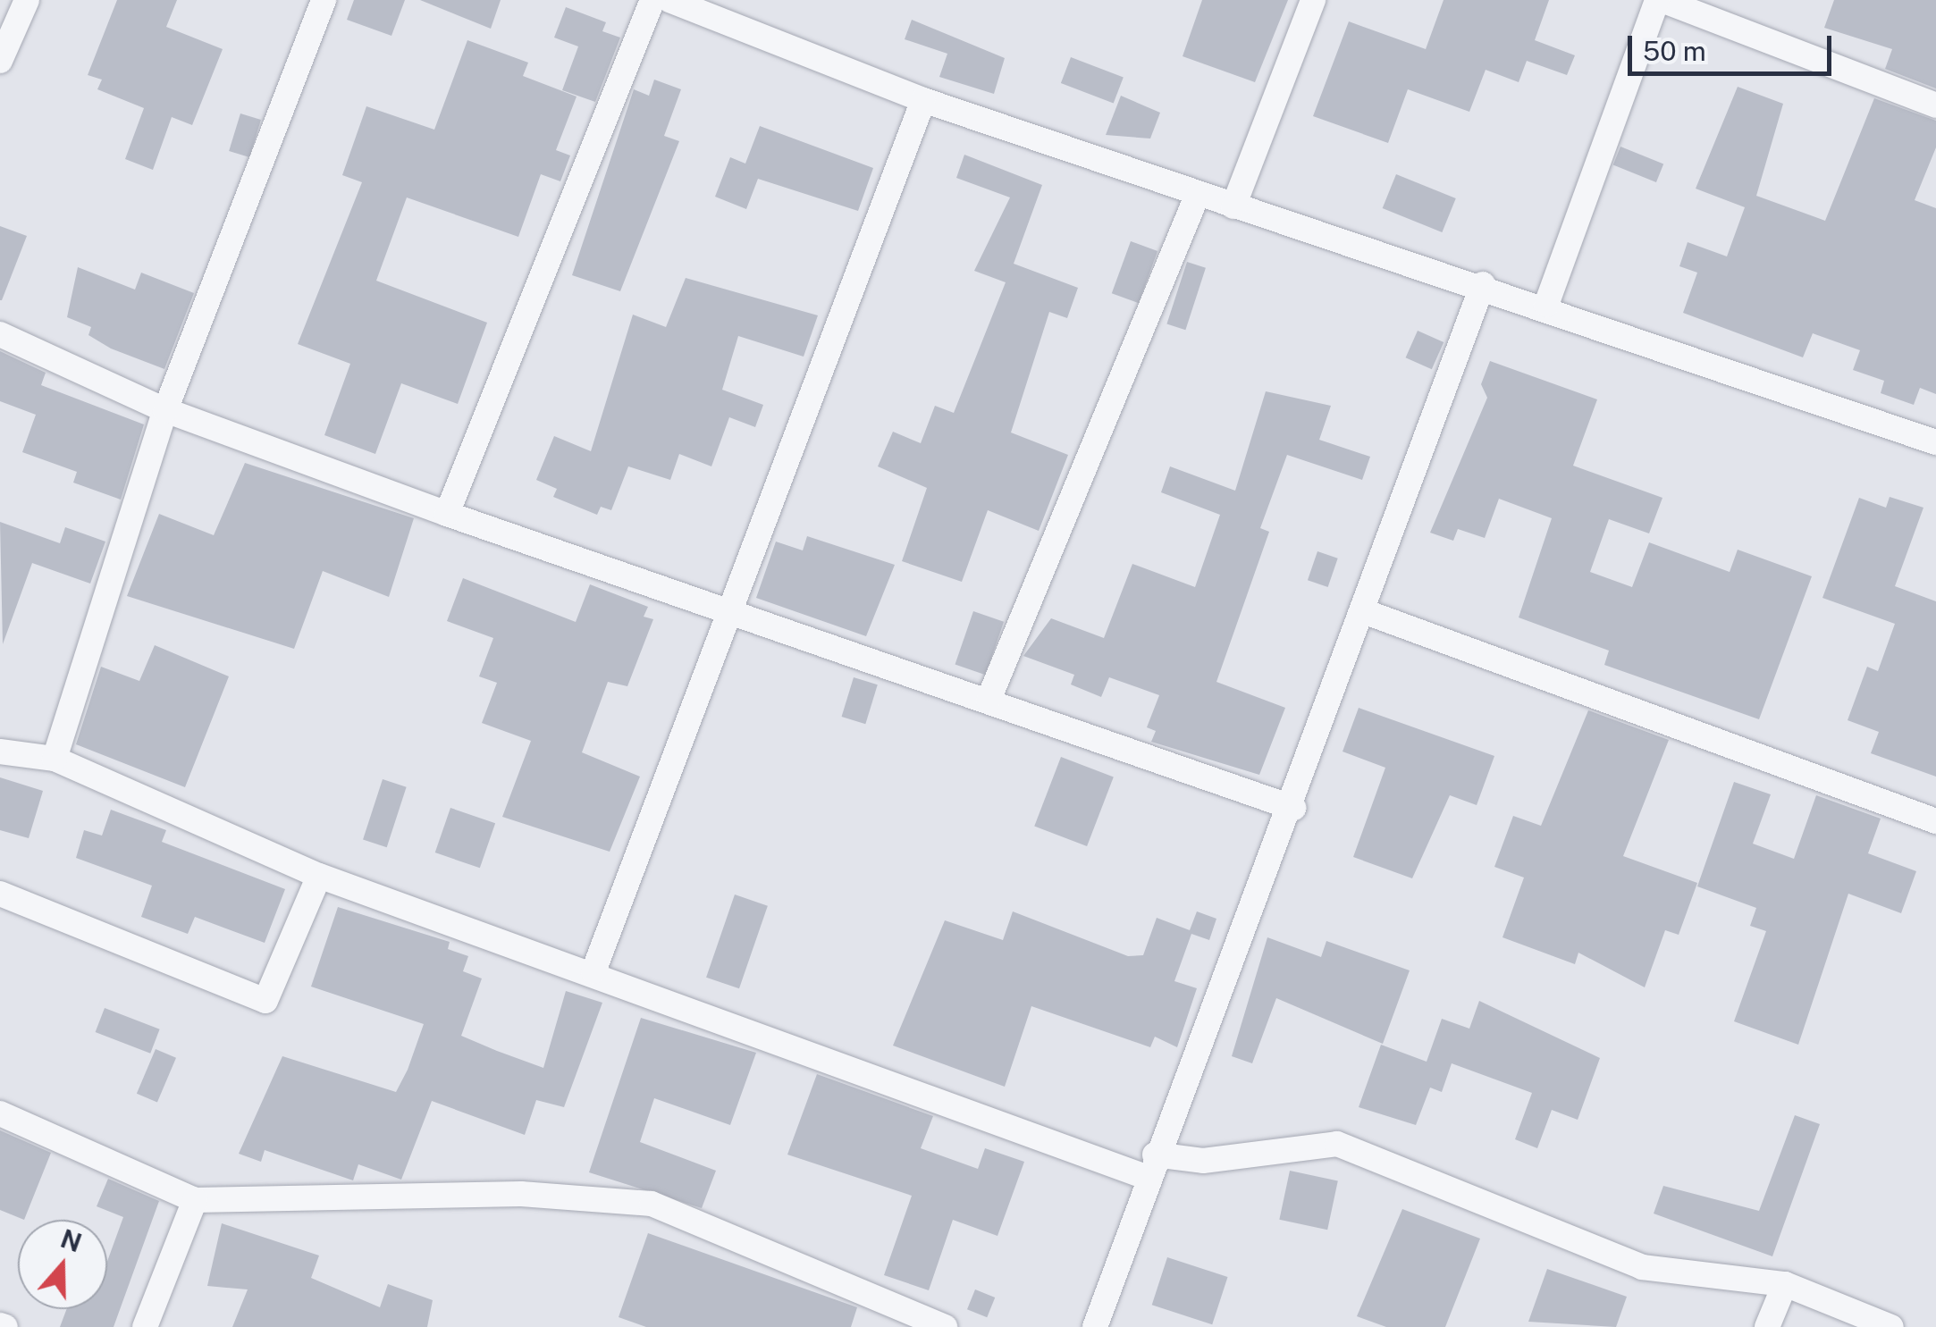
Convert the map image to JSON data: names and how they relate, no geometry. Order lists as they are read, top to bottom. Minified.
{"scale_bar":"50 m","north":"top"}
